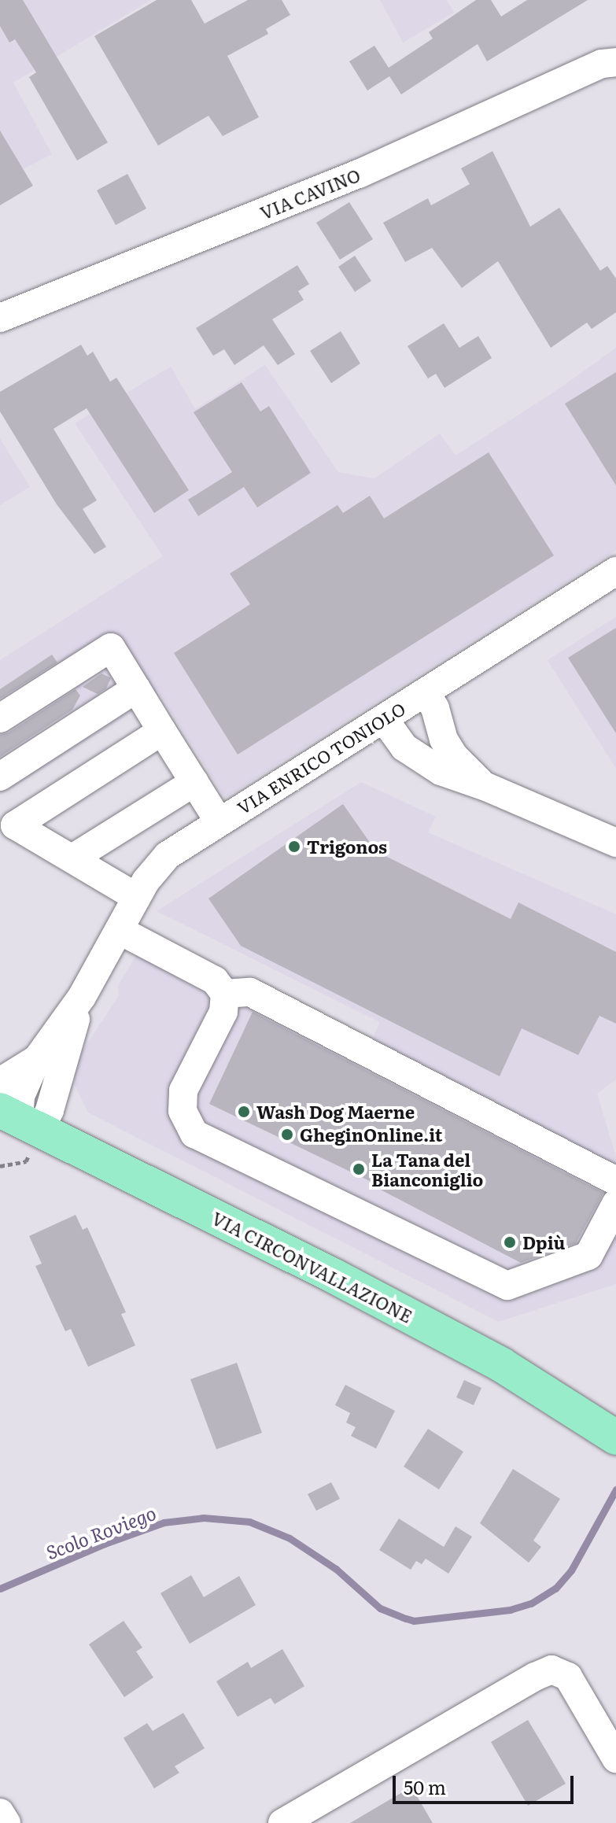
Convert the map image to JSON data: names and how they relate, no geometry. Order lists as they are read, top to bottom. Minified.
{"streets":{"main road":["VIA CIRCONVALLAZIONE"],"street":["VIA CAVINO","VIA ENRICO TONIOLO"]},"crossings":[["VIA ENRICO TONIOLO","VIA CIRCONVALLAZIONE"]],"water":["Scolo Roviego"],"places":["Trigonos","Wash Dog Maerne","GheginOnline.it","La Tana del Bianconiglio","Dpiù"],"scale_bar":"50 m"}
